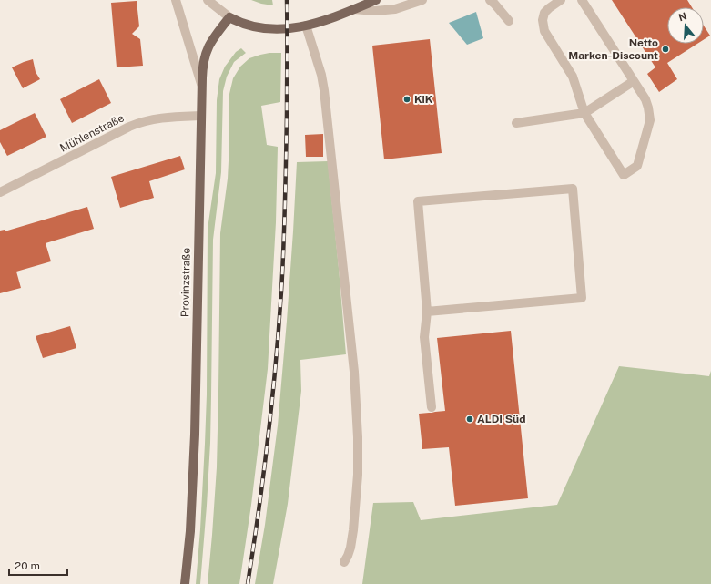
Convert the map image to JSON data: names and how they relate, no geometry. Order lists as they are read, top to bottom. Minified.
{"streets":{"main road":["Provinzstraße"],"street":["Mühlenstraße"]},"crossings":[["Mühlenstraße","Provinzstraße"]],"places":["Netto Marken-Discount","KiK","ALDI Süd"],"scale_bar":"20 m","north":"top"}
